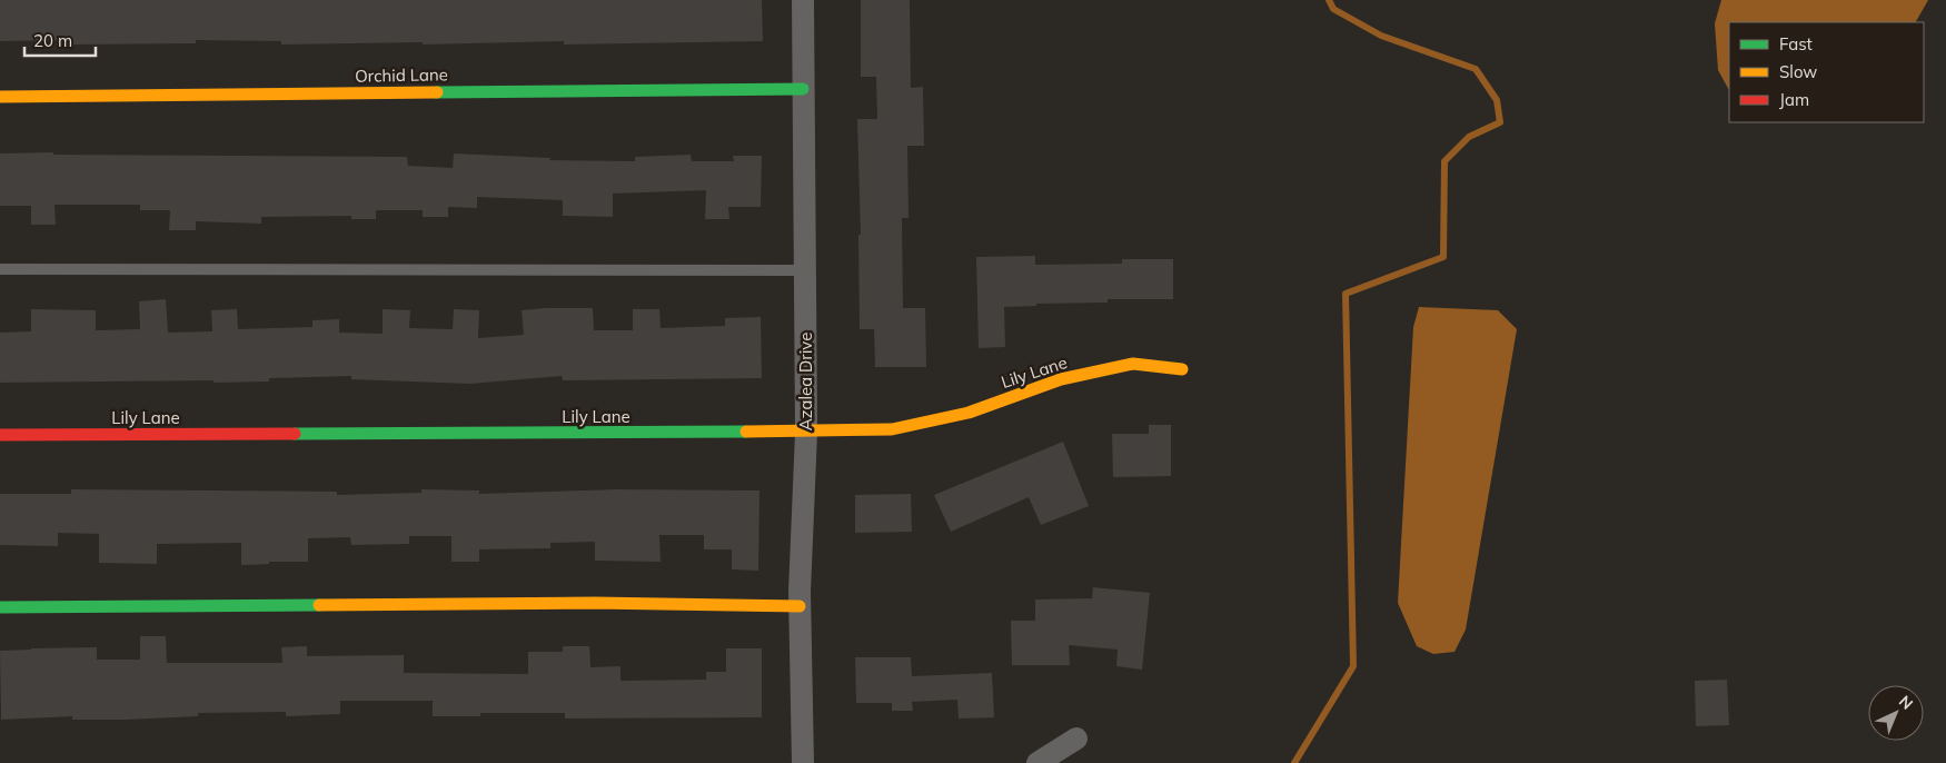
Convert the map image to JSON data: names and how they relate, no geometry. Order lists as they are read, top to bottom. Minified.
{"streets":{"street":["Orchid Lane","Lily Lane","Azalea Drive"]},"crossings":[["Orchid Lane","Azalea Drive"],["Lily Lane","Azalea Drive"]],"legend":["Fast","Slow","Jam"],"scale_bar":"20 m","north":"top right"}
